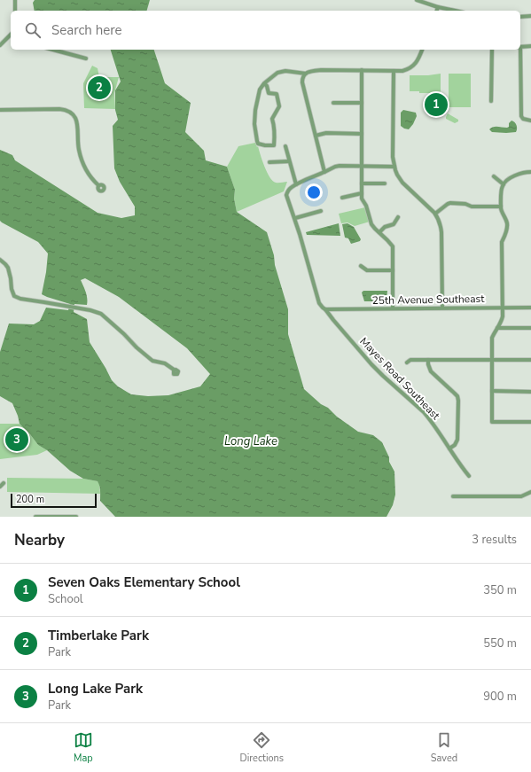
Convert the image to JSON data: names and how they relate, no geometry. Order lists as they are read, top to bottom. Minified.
{"streets":{"street":["25th Avenue Southeast","Mayes Road Southeast"]},"crossings":[["25th Avenue Southeast","Mayes Road Southeast"]],"water":["Long Lake"],"scale_bar":"200 m","page":{"search":"Search here","pins":["2","1","3"],"scale":"200 m","heading":["Nearby","3 results"],"list":[{"mark":"1","name":"Seven Oaks Elementary School","note":"School","value":"350 m"},{"mark":"2","name":"Timberlake Park","note":"Park","value":"550 m"},{"mark":"3","name":"Long Lake Park","note":"Park","value":"900 m"}],"nav":["Map","Directions","Saved"]}}
